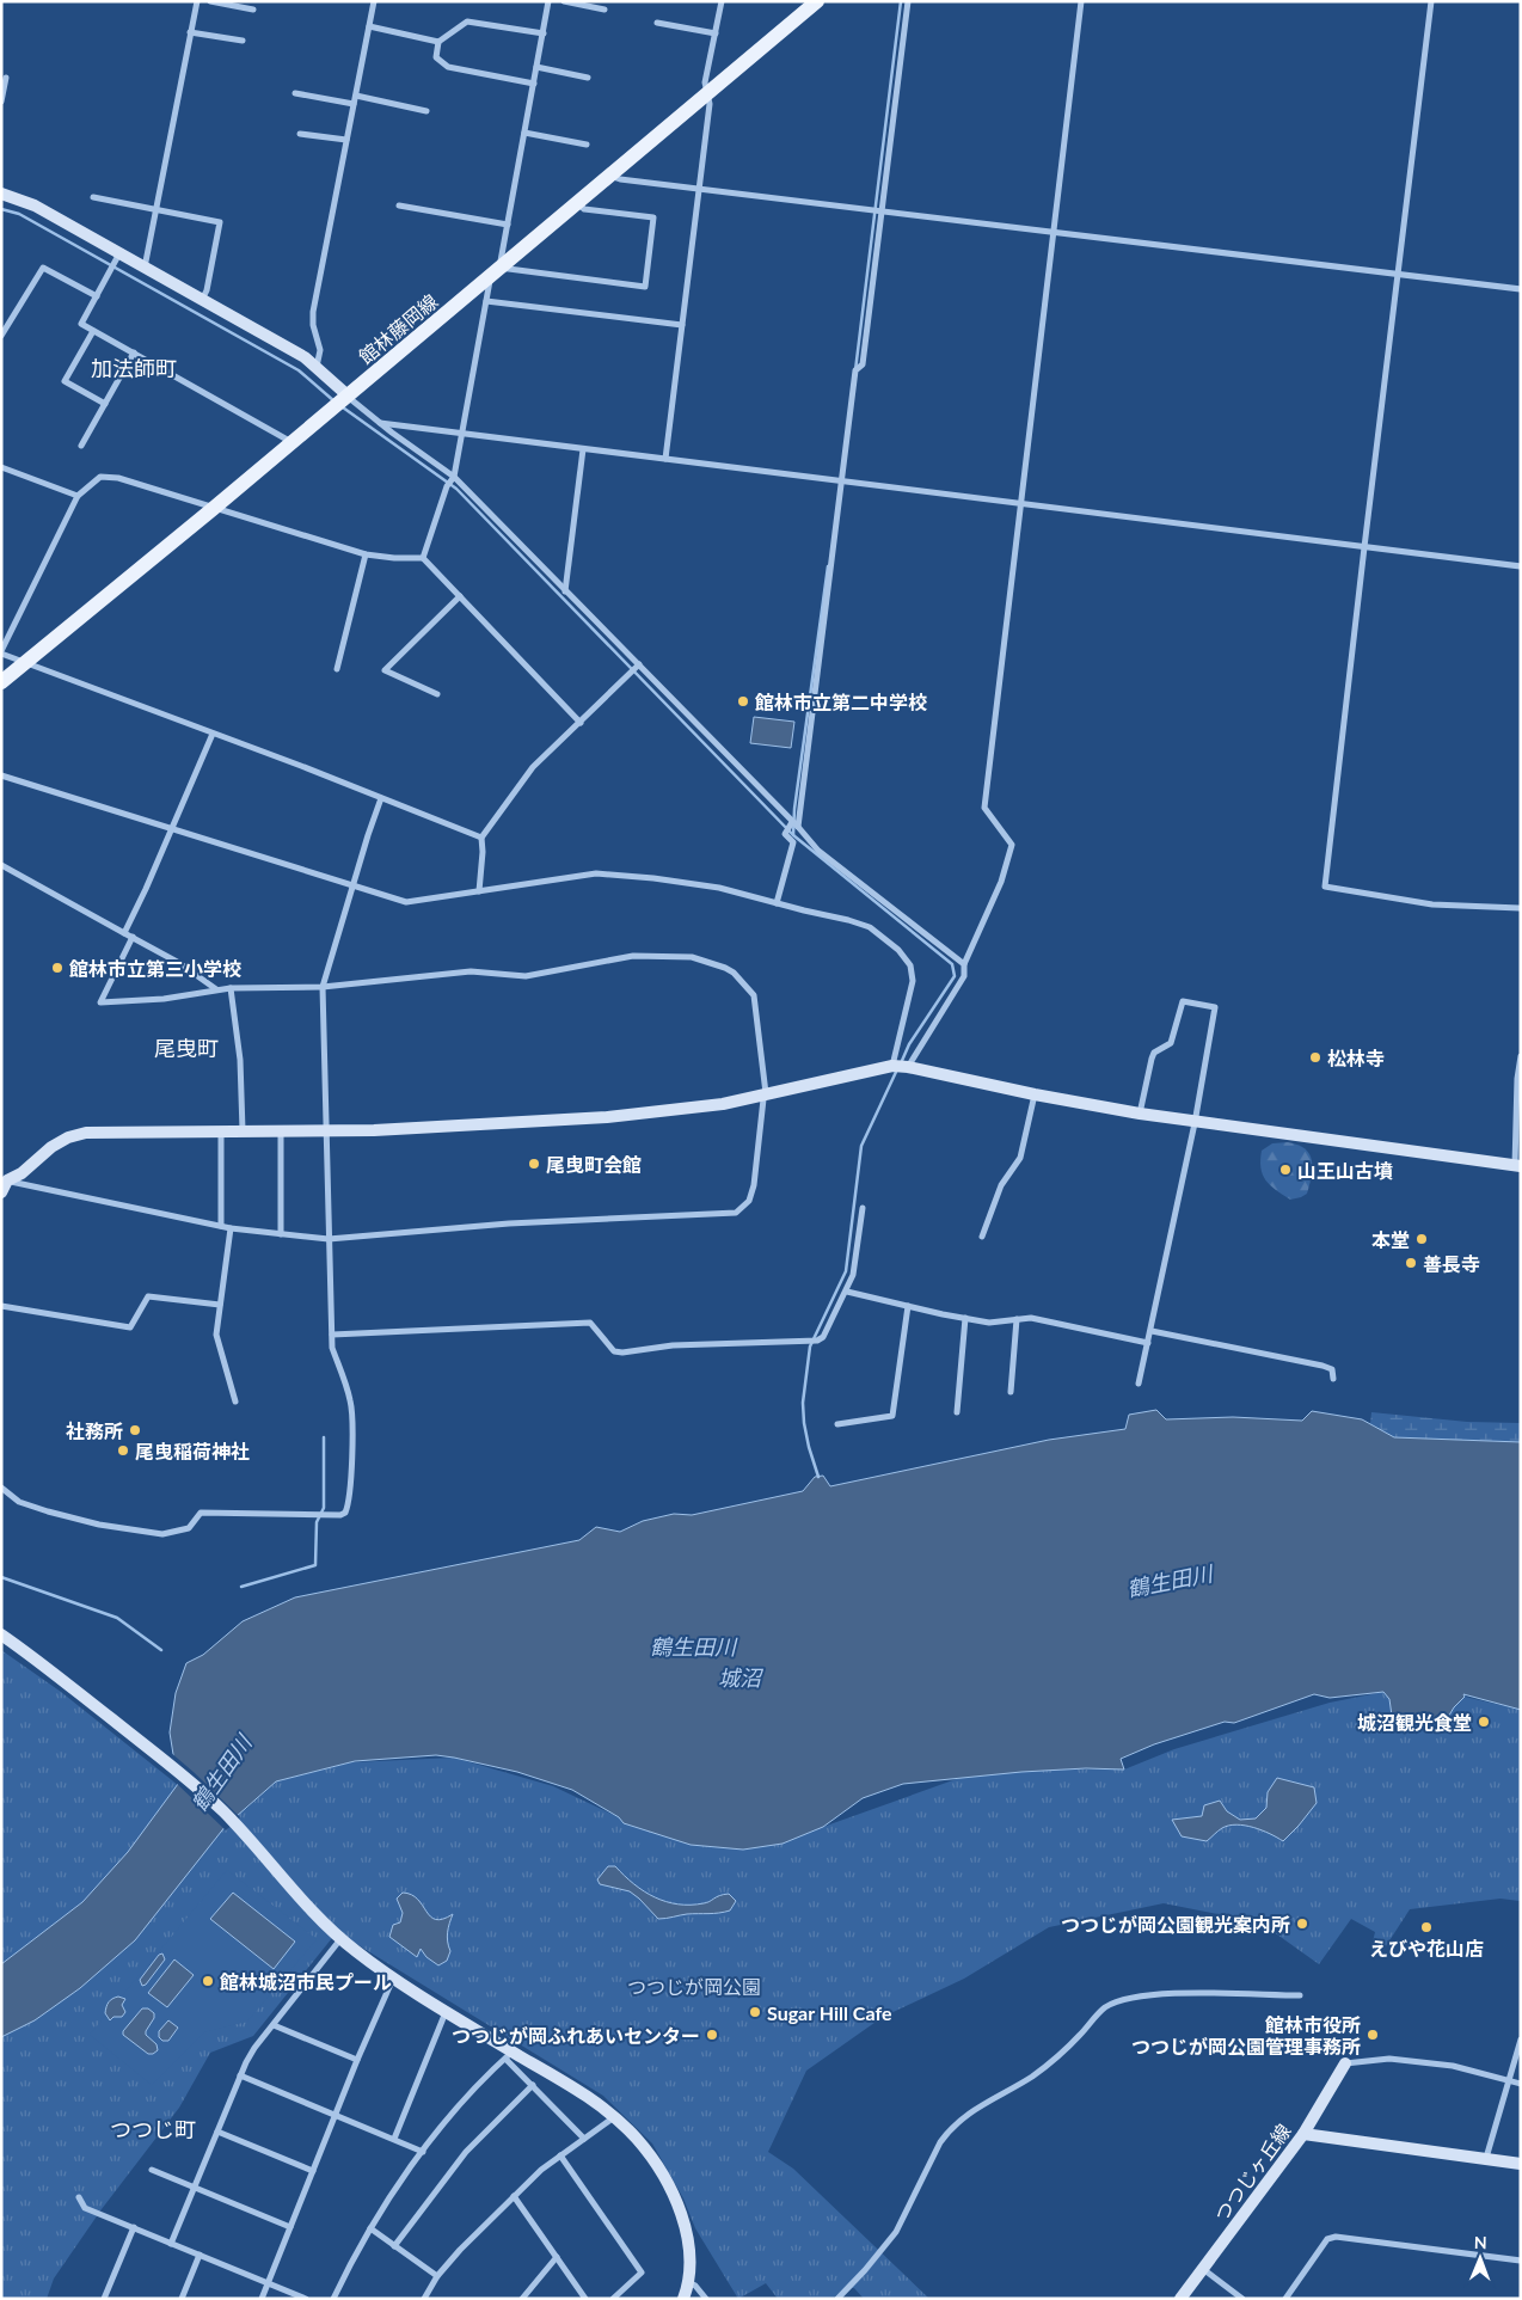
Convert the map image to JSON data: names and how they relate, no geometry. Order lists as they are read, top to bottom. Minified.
{"streets":{"main road":["館林藤岡線"],"street":["つつじヶ丘線"]},"districts":["加法師町","尾曳町","つつじ町"],"water":["鶴生田川","城沼"],"parks":["つつじが岡公園"],"places":["館林市立第二中学校","館林市立第三小学校","松林寺","尾曳町会館","山王山古墳","本堂","善長寺","社務所","尾曳稲荷神社","城沼観光食堂","つつじが岡公園観光案内所","えびや花山店","館林城沼市民プール","Sugar Hill Cafe","つつじが岡ふれあいセンター","館林市役所 つつじが岡公園管理事務所"],"north":"top"}
